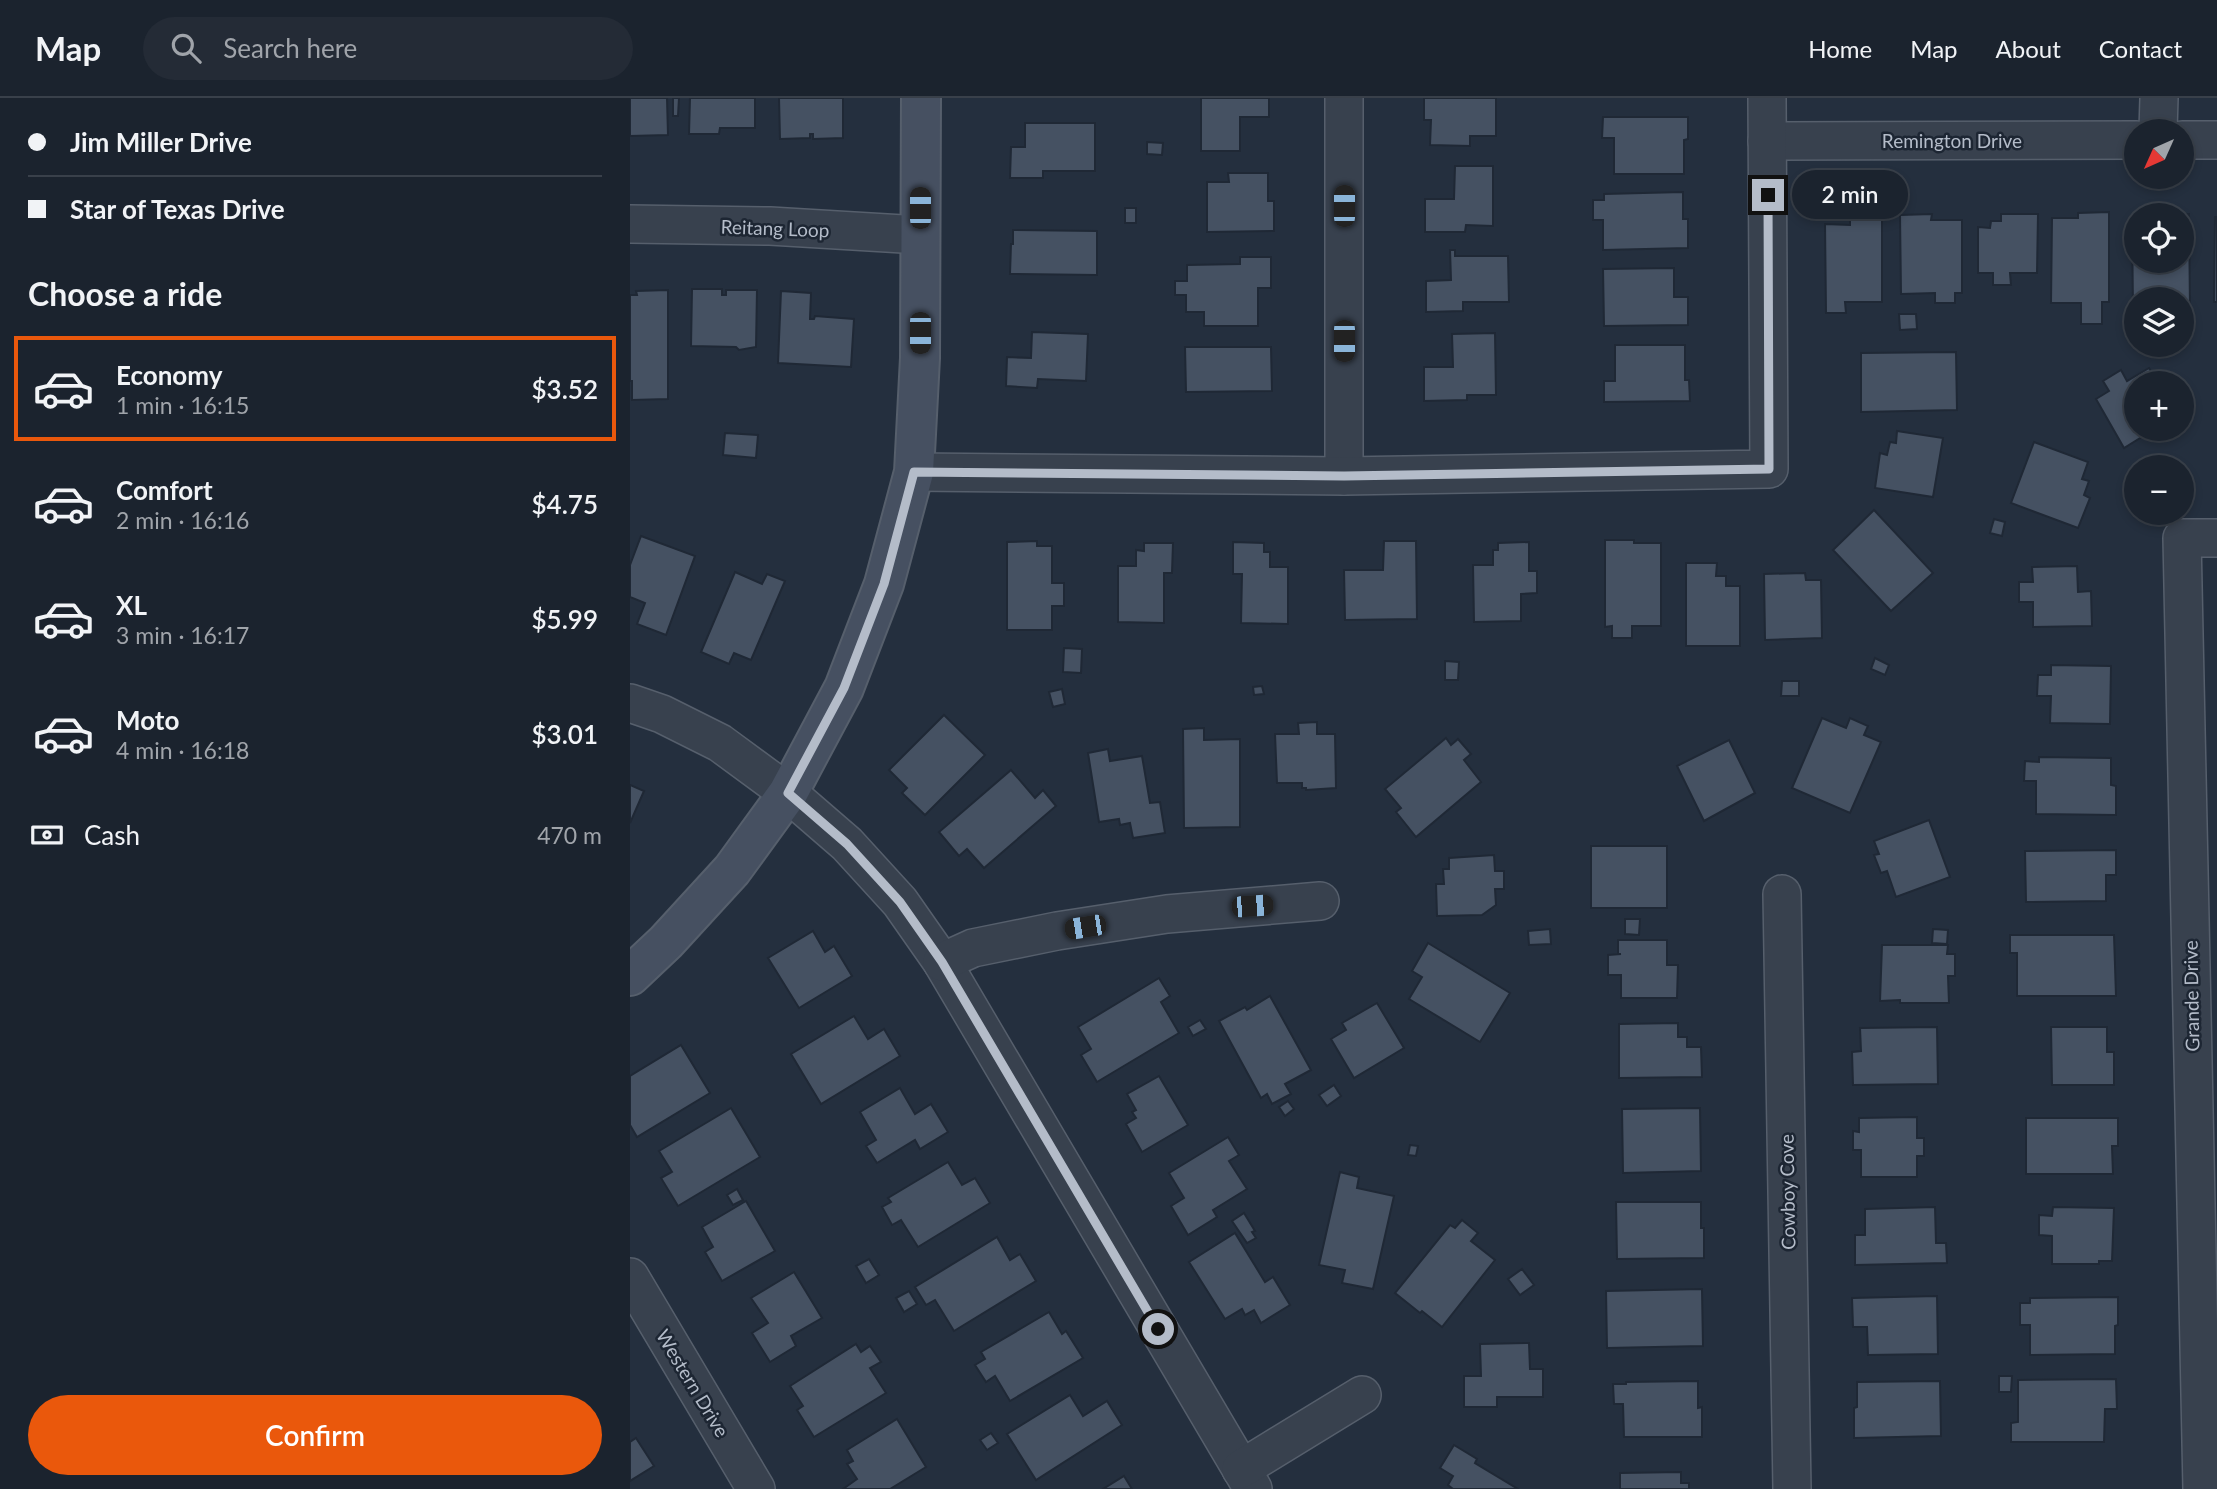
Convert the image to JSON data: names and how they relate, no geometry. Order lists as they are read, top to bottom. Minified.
{"streets":{"street":["Remington Drive","Reitang Loop","Grande Drive","Cowboy Cove","Western Drive"]},"north":"bottom left","page":{"header":"Map","search":"Search here","nav":["Home","Map","About","Contact"],"banner":["Jim Miller Drive","Star of Texas Drive"],"map_buttons":["+","−"],"bubble":"2 min","heading":"Choose a ride","list":[{"name":"Economy","note":"1 min · 16:15","value":"$3.52"},{"name":"Comfort","note":"2 min · 16:16","value":"$4.75"},{"name":"XL","note":"3 min · 16:17","value":"$5.99"},{"name":"Moto","note":"4 min · 16:18","value":"$3.01"}],"pay":["Cash","470 m"],"buttons":"Confirm"}}
